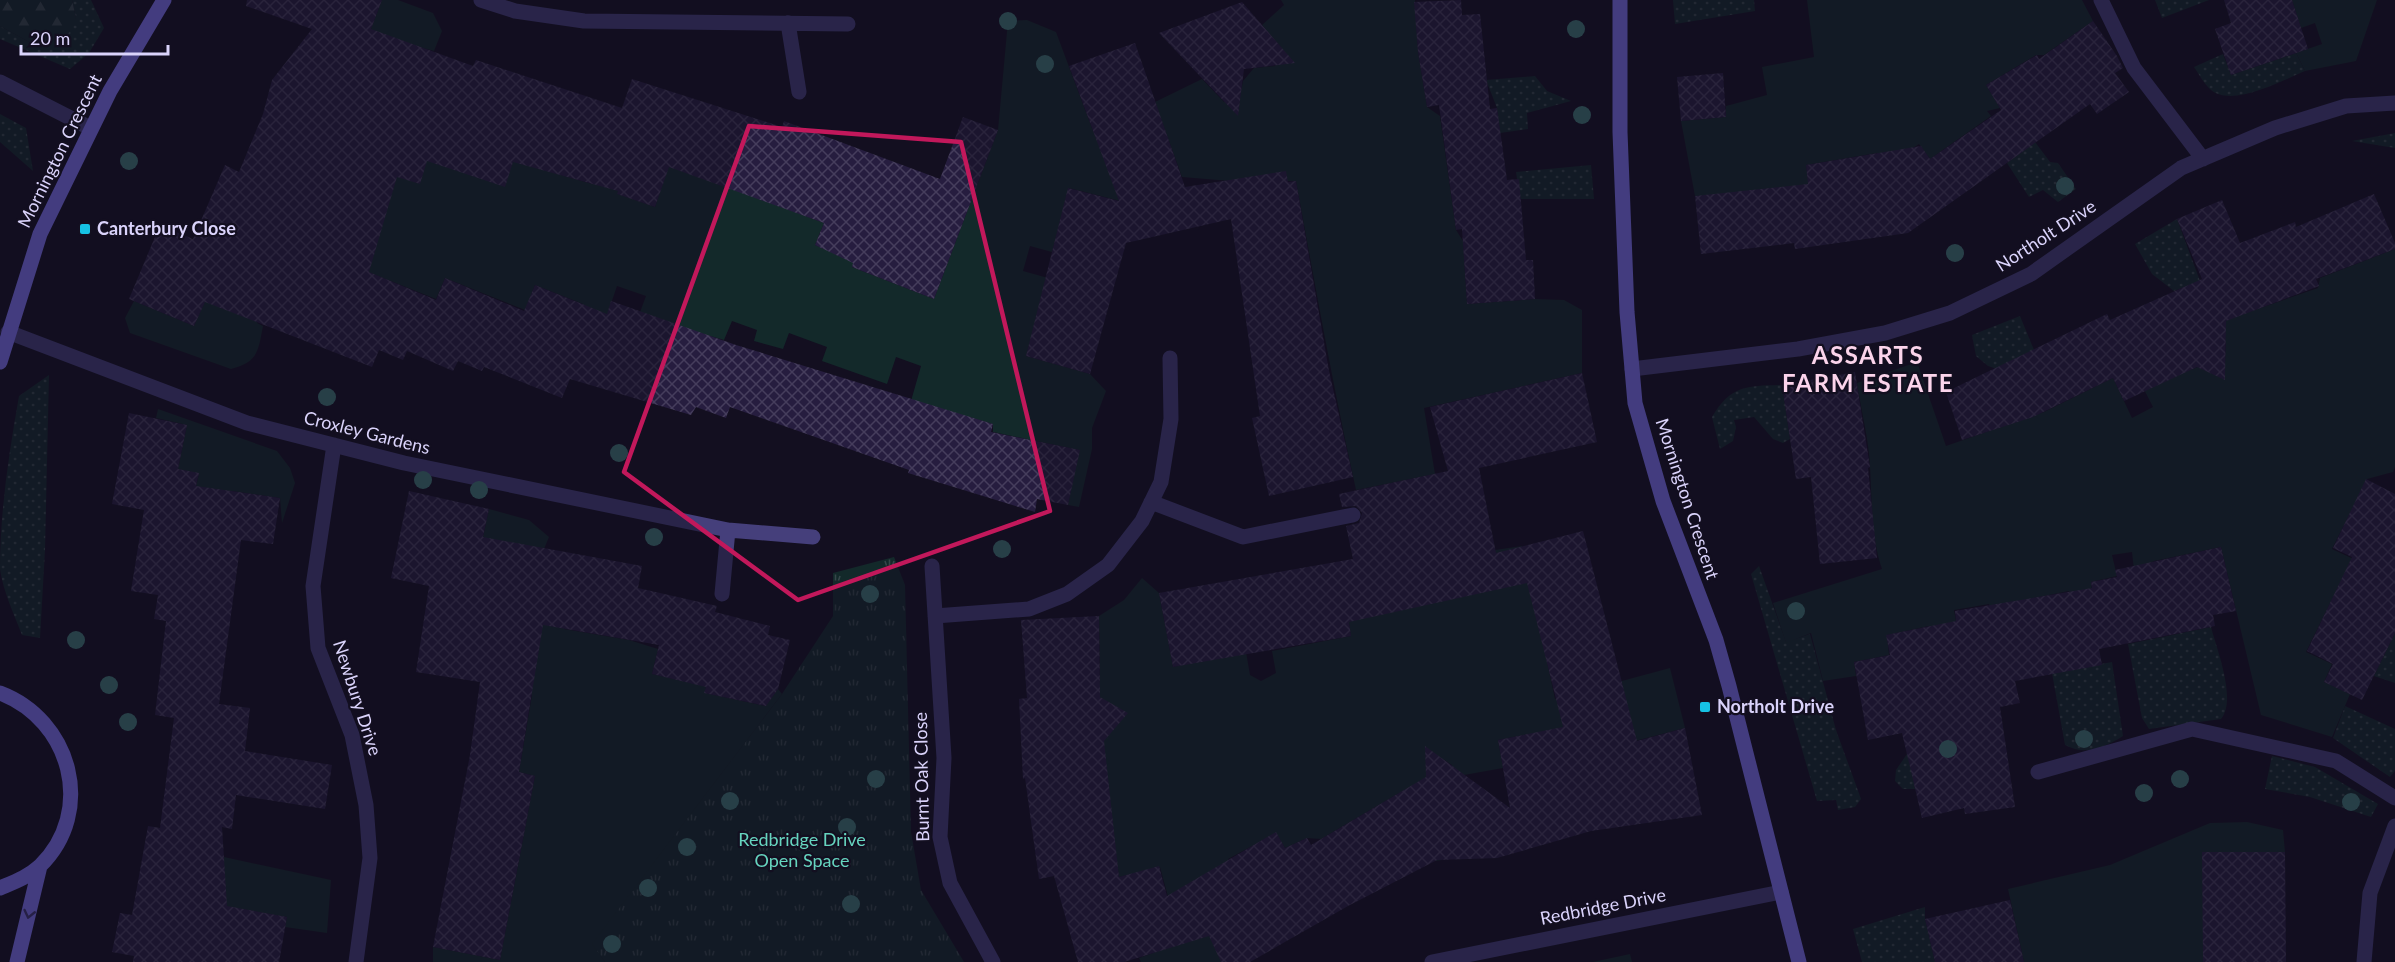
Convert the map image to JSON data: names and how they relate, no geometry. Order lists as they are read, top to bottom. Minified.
{"streets":{"street":["Mornington Crescent","Northolt Drive","Croxley Gardens","Newbury Drive","Burnt Oak Close","Redbridge Drive"]},"crossings":[["Mornington Crescent","Northolt Drive"],["Mornington Crescent","Croxley Gardens"],["Mornington Crescent","Redbridge Drive"],["Croxley Gardens","Newbury Drive"]],"districts":["ASSARTS FARM ESTATE"],"parks":["Redbridge Drive Open Space"],"places":{"transit":["Canterbury Close","Northolt Drive"]},"scale_bar":"20 m"}
